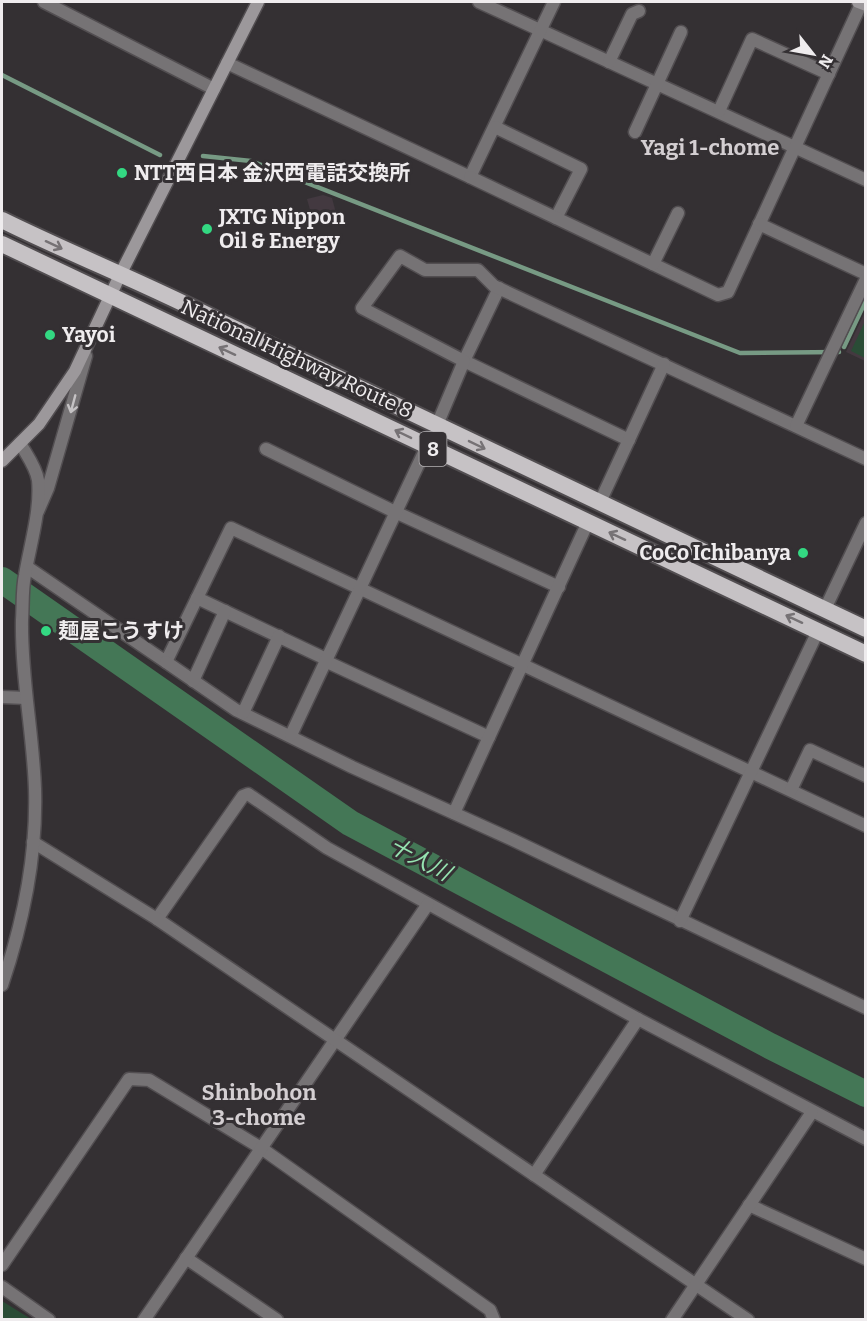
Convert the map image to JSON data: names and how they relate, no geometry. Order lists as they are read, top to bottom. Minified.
{"streets":{"highway":["National Highway Route 8","8"]},"districts":["Yagi 1-chome","Shinbohon 3-chome"],"water":["十人川"],"places":["NTT西日本 金沢西電話交換所","JXTG Nippon Oil & Energy","Yayoi","CoCo Ichibanya","麺屋こうすけ"],"north":"bottom right"}
